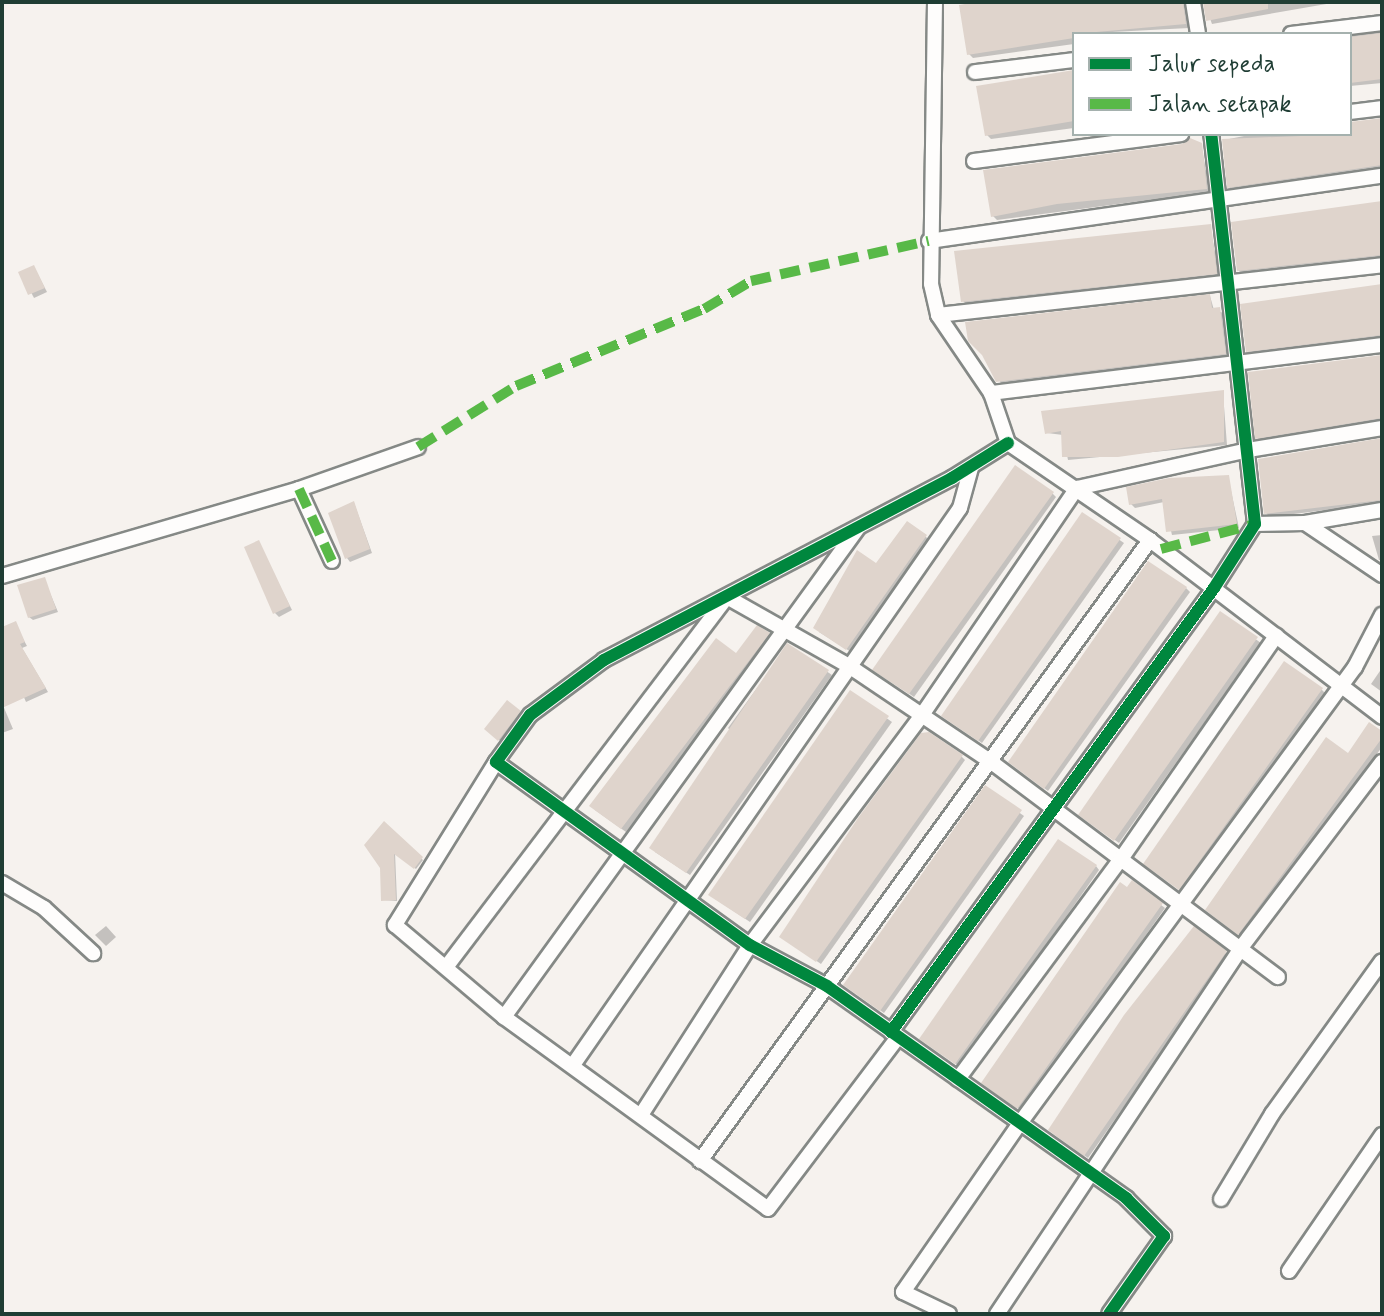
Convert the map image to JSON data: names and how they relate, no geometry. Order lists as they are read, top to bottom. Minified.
{"legend":["Jalur sepeda","Jalan setapak"]}
